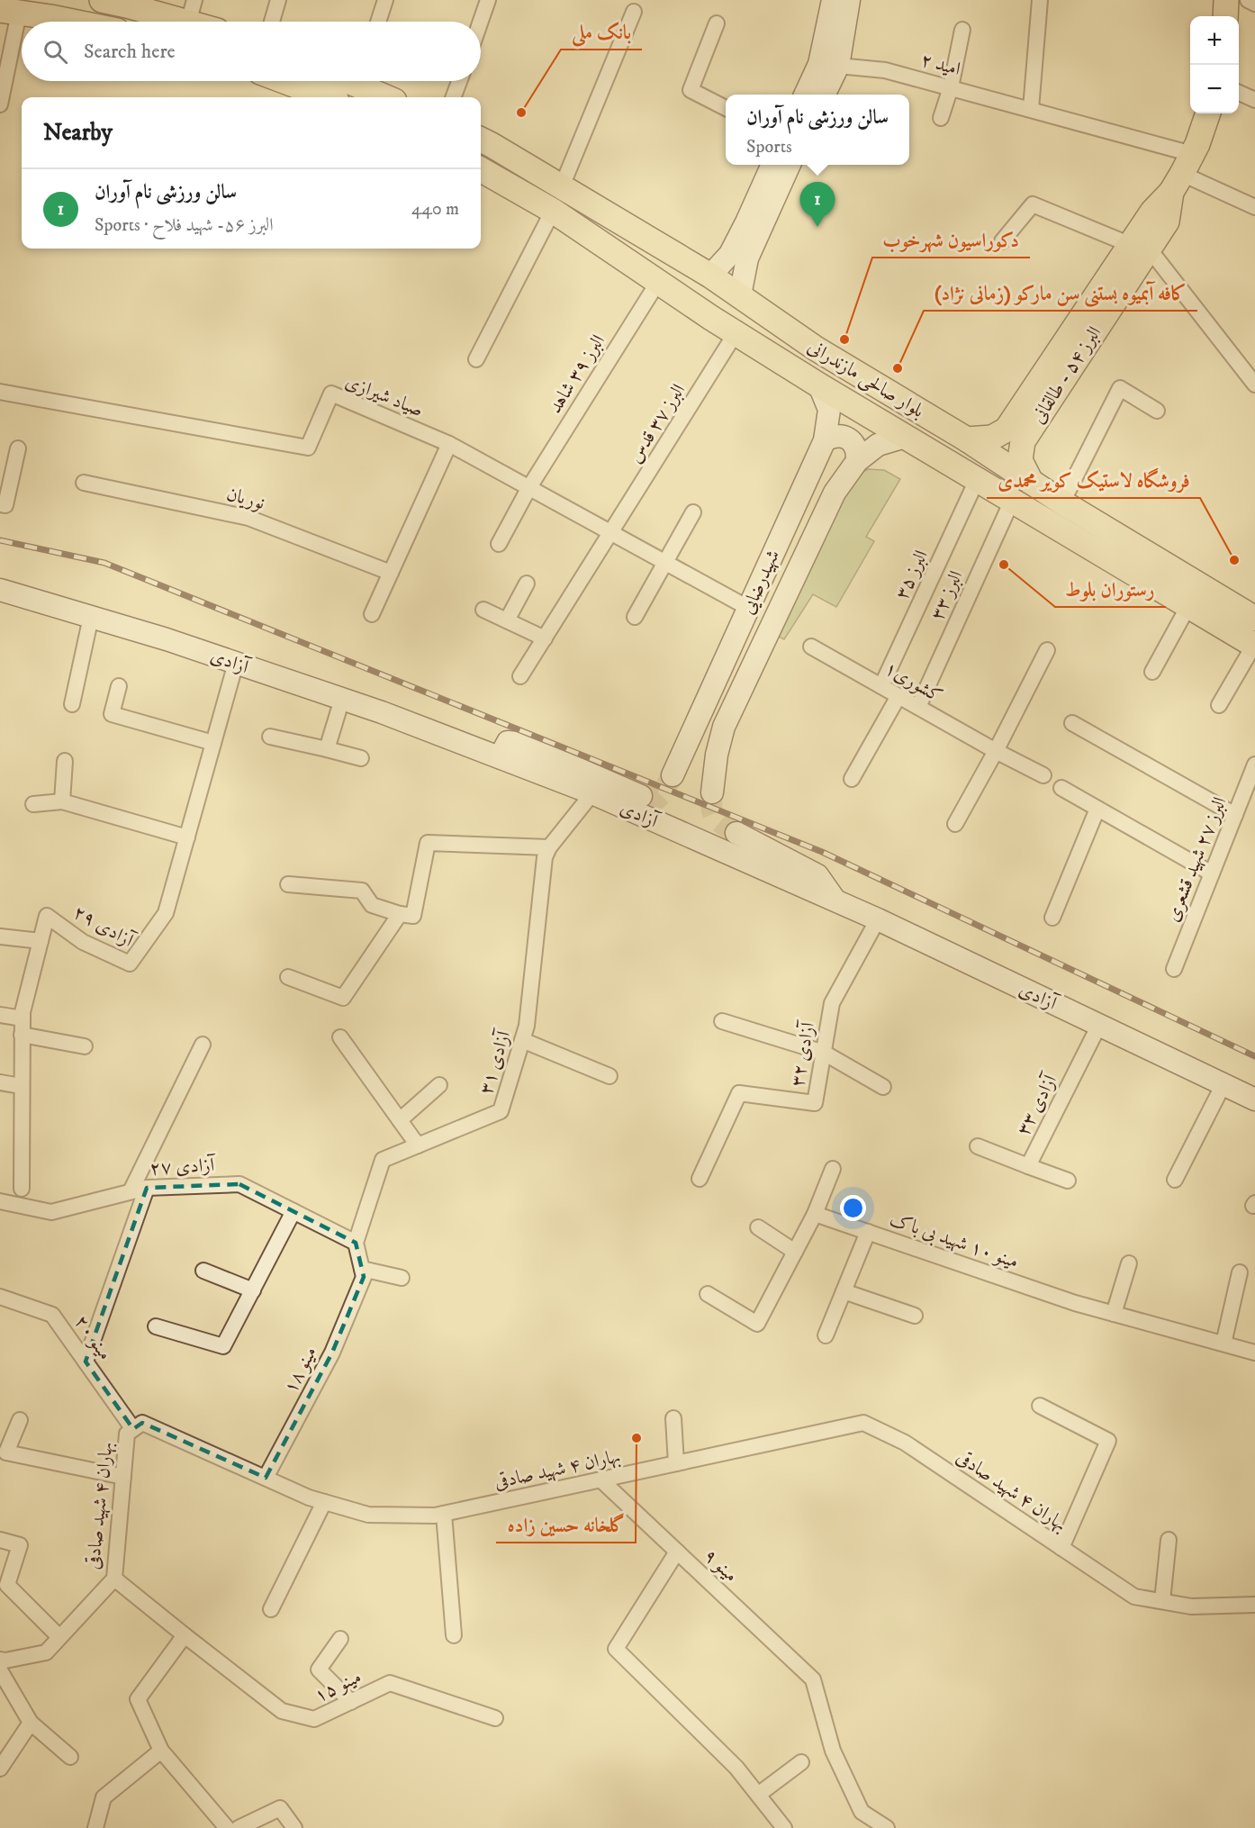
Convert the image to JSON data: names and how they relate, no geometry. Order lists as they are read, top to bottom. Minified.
{"streets":{"main road":["البرز ۵۴ - طالقانی","بلوار صالحی مازندرانی","شهیدرضایی","آزادی"],"street":["امید ۲","البرز ۳۹ شاهد","صیاد شیرازی","البرز ۳۷ قدس","نوریان","البرز ۳۵","البرز ۳۳","کشوری۱","البرز ۲۷ شهید قشعری","آزادی ۲۹","آزادی ۳۲","آزادی ۳۱","آزادی ۳۳","آزادی ۲۷","مینو ۱۰ شهید بی باک","مینو ۲۰","مینو ۱۸","بهاران ۴ شهید صادقی","مینو ۹","مینو ۱۵"]},"crossings":[["امید ۲","البرز ۵۴ - طالقانی"],["البرز ۳۹ شاهد","بلوار صالحی مازندرانی"],["البرز ۳۹ شاهد","صیاد شیرازی"],["البرز ۵۴ - طالقانی","بلوار صالحی مازندرانی"],["بلوار صالحی مازندرانی","البرز ۳۷ قدس"],["بلوار صالحی مازندرانی","البرز ۳۵"],["بلوار صالحی مازندرانی","شهیدرضایی"],["بلوار صالحی مازندرانی","البرز ۳۳"],["صیاد شیرازی","البرز ۳۷ قدس"],["صیاد شیرازی","شهیدرضایی"],["البرز ۳۵","کشوری۱"],["البرز ۳۳","کشوری۱"],["آزادی","آزادی ۲۹"],["آزادی","آزادی ۳۲"],["آزادی","آزادی ۳۱"],["آزادی","آزادی ۳۳"],["آزادی ۳۱","آزادی ۲۷"],["مینو ۲۰","بهاران ۴ شهید صادقی"],["مینو ۱۸","بهاران ۴ شهید صادقی"],["بهاران ۴ شهید صادقی","مینو ۹"],["بهاران ۴ شهید صادقی","مینو ۱۵"]],"places":["بانک ملی","دکوراسیون شهرخوب","کافه آبمیوه بستنی سن مارکو (زمانی نژاد)","فروشگاه لاستیک کویر محمدی","رستوران بلوط","گلخانه حسین زاده"],"page":{"map_buttons":["+","−"],"search":"Search here","popup":["سالن ورزشی نام آوران","Sports"],"heading":"Nearby","list":[{"mark":"1","name":"سالن ورزشی نام آوران","note":"Sports · البرز ۵۶- شهید فلاح","value":"440 m"}],"pins":"1"}}
